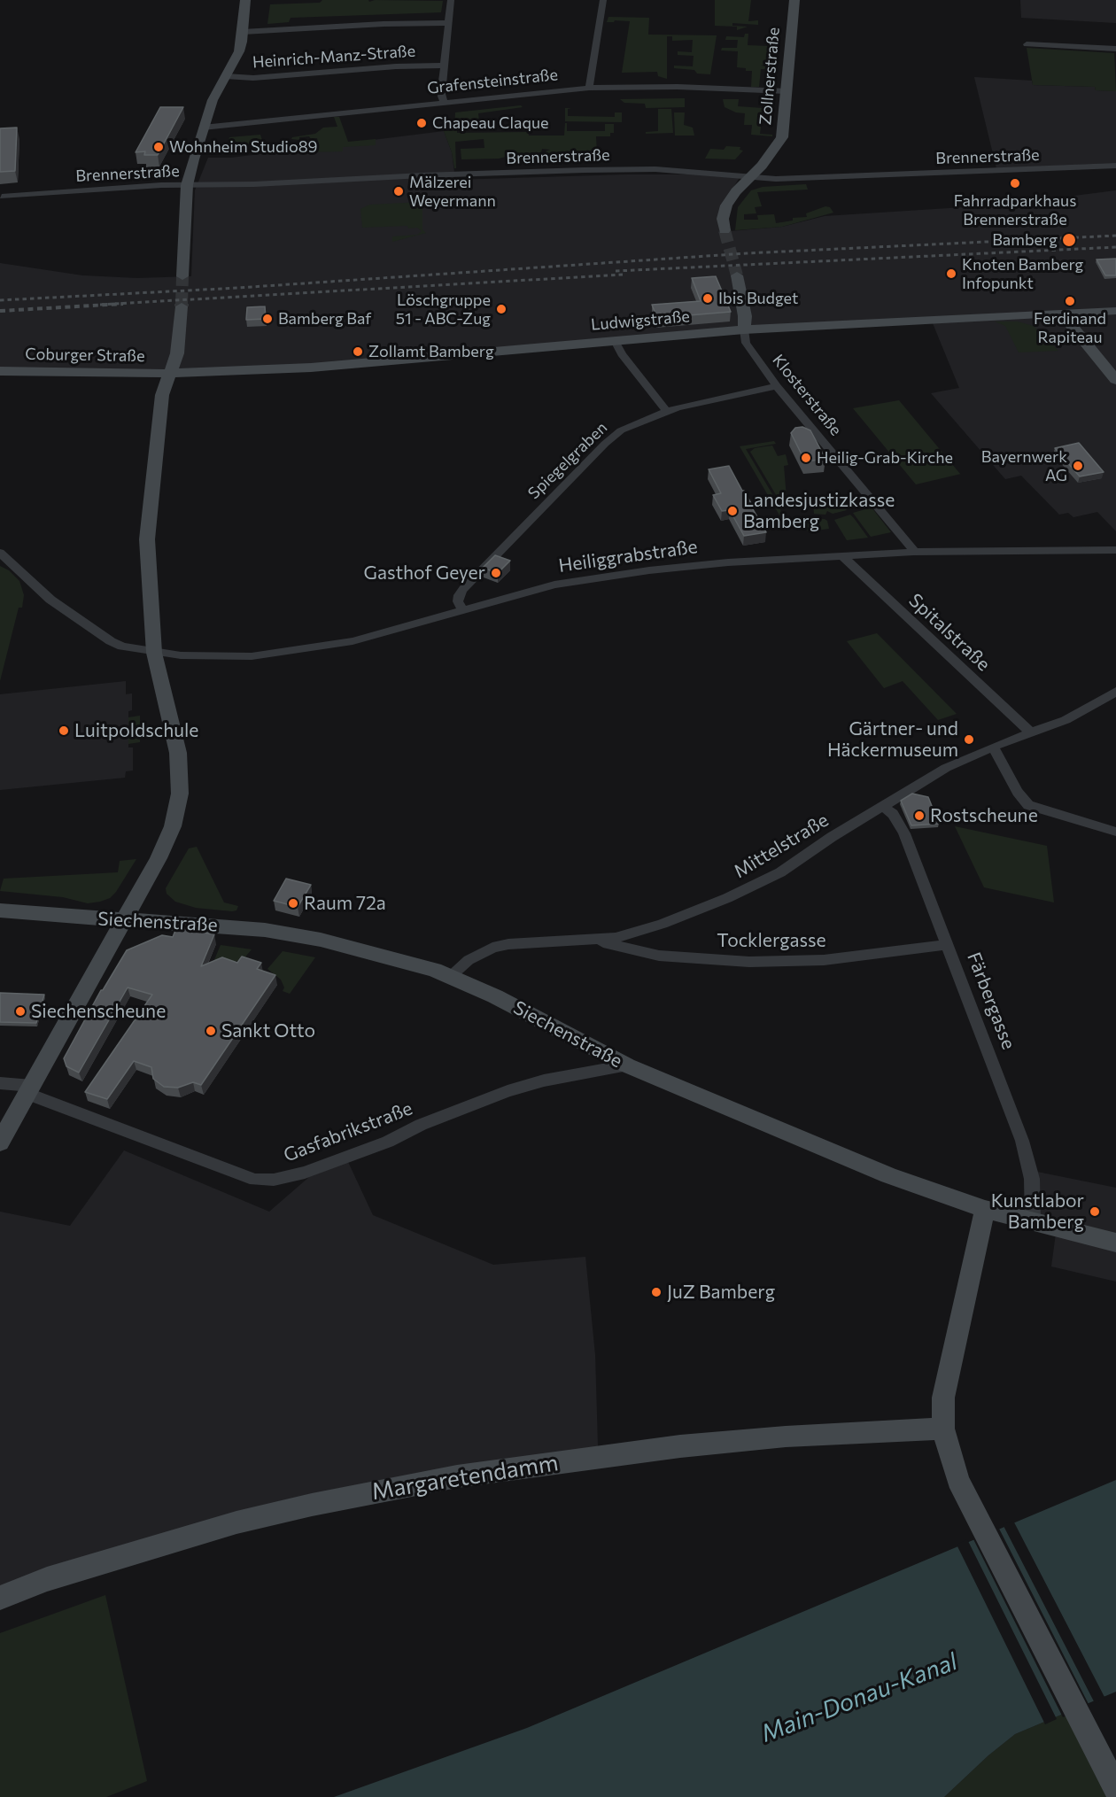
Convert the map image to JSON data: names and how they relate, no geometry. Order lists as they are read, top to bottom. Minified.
{"streets":{"street":["Heinrich-Manz-Straße","Zollnerstraße","Grafensteinstraße","Brennerstraße","Ludwigstraße","Coburger Straße","Klosterstraße","Spiegelgraben","Heiliggrabstraße","Spitalstraße","Mittelstraße","Siechenstraße","Tocklergasse","Färbergasse","Gasfabrikstraße","Margaretendamm"]},"crossings":[["Zollnerstraße","Grafensteinstraße"],["Zollnerstraße","Brennerstraße"],["Ludwigstraße","Coburger Straße"],["Ludwigstraße","Klosterstraße"],["Klosterstraße","Spiegelgraben"],["Klosterstraße","Heiliggrabstraße"],["Spiegelgraben","Heiliggrabstraße"],["Heiliggrabstraße","Spitalstraße"],["Spitalstraße","Mittelstraße"],["Mittelstraße","Siechenstraße"],["Mittelstraße","Tocklergasse"],["Mittelstraße","Färbergasse"],["Siechenstraße","Färbergasse"],["Siechenstraße","Gasfabrikstraße"],["Tocklergasse","Färbergasse"]],"water":["Main-Donau-Kanal"],"places":["Chapeau Claque","Wohnheim Studio89","Fahrradparkhaus Brennerstraße","Mälzerei Weyermann","Bamberg","Knoten Bamberg Infopunkt","Ibis Budget","Ferdinand Rapiteau","Löschgruppe 51 - ABC-Zug","Bamberg Baf","Zollamt Bamberg","Heilig-Grab-Kirche","Bayernwerk AG","Landesjustizkasse Bamberg","Gasthof Geyer","Luitpoldschule","Gärtner- und Häckermuseum","Rostscheune","Raum 72a","Siechenscheune","Sankt Otto","Kunstlabor Bamberg","JuZ Bamberg"]}
